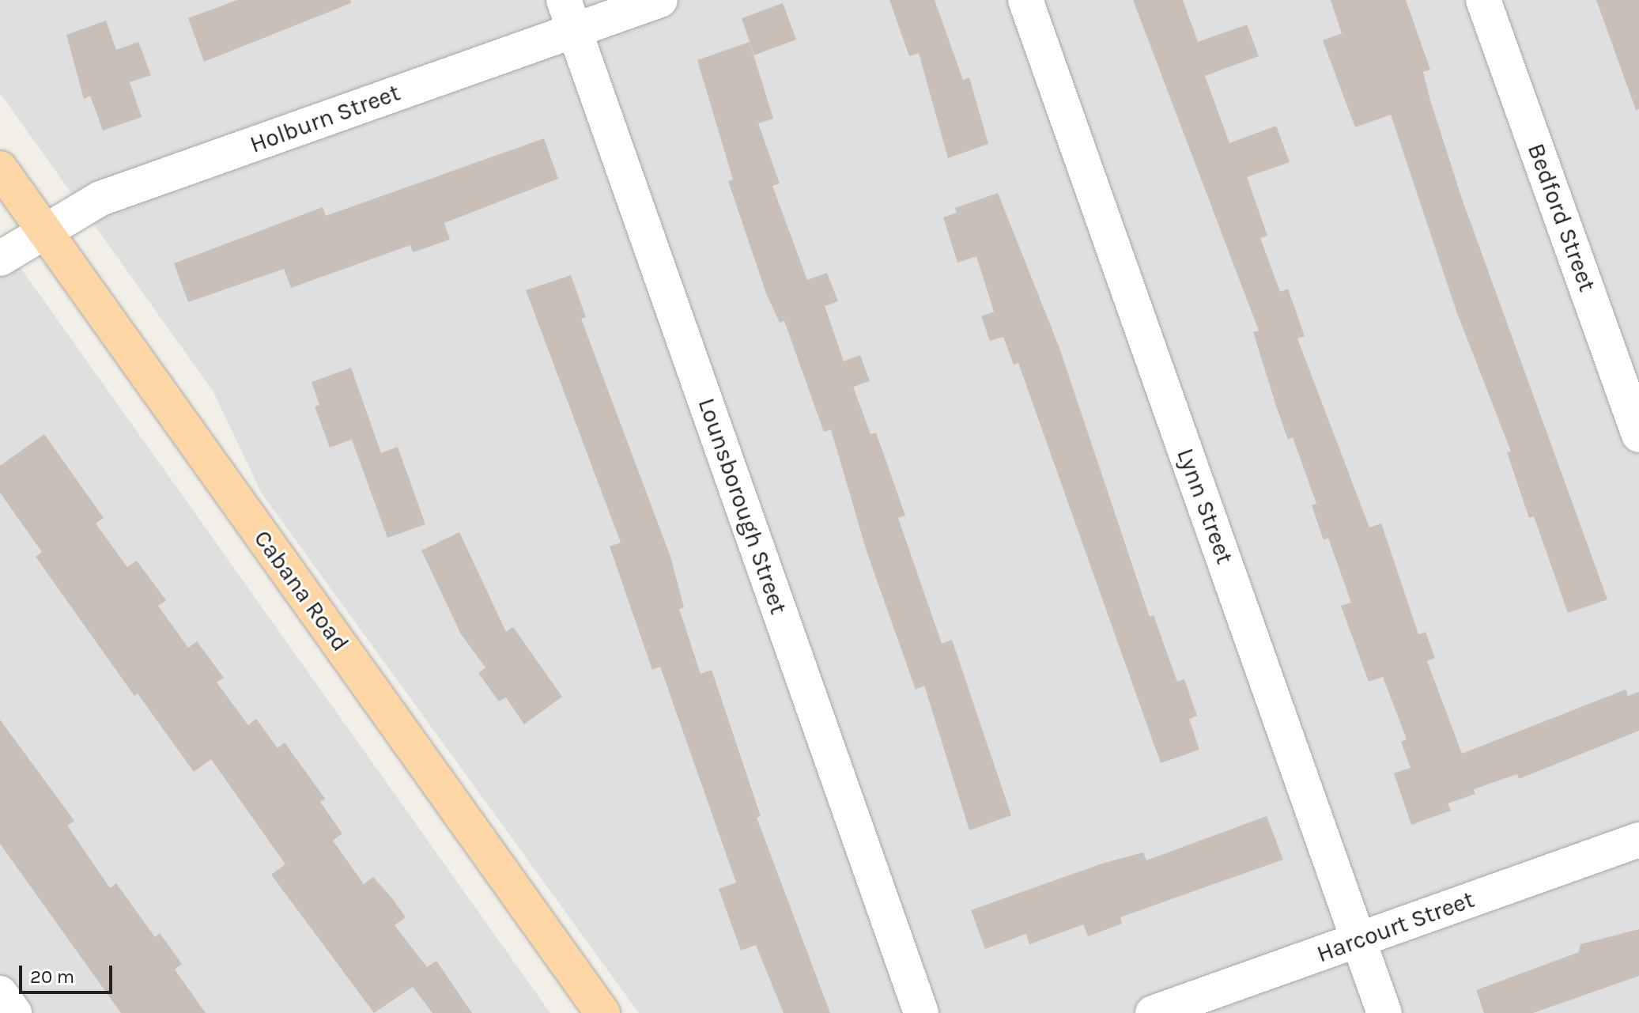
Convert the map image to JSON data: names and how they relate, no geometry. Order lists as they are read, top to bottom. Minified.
{"streets":{"main road":["Cabana Road"],"street":["Holburn Street","Bedford Street","Lounsborough Street","Lynn Street","Harcourt Street"]},"crossings":[["Holburn Street","Lounsborough Street"],["Holburn Street","Cabana Road"],["Lynn Street","Harcourt Street"]],"scale_bar":"20 m"}
